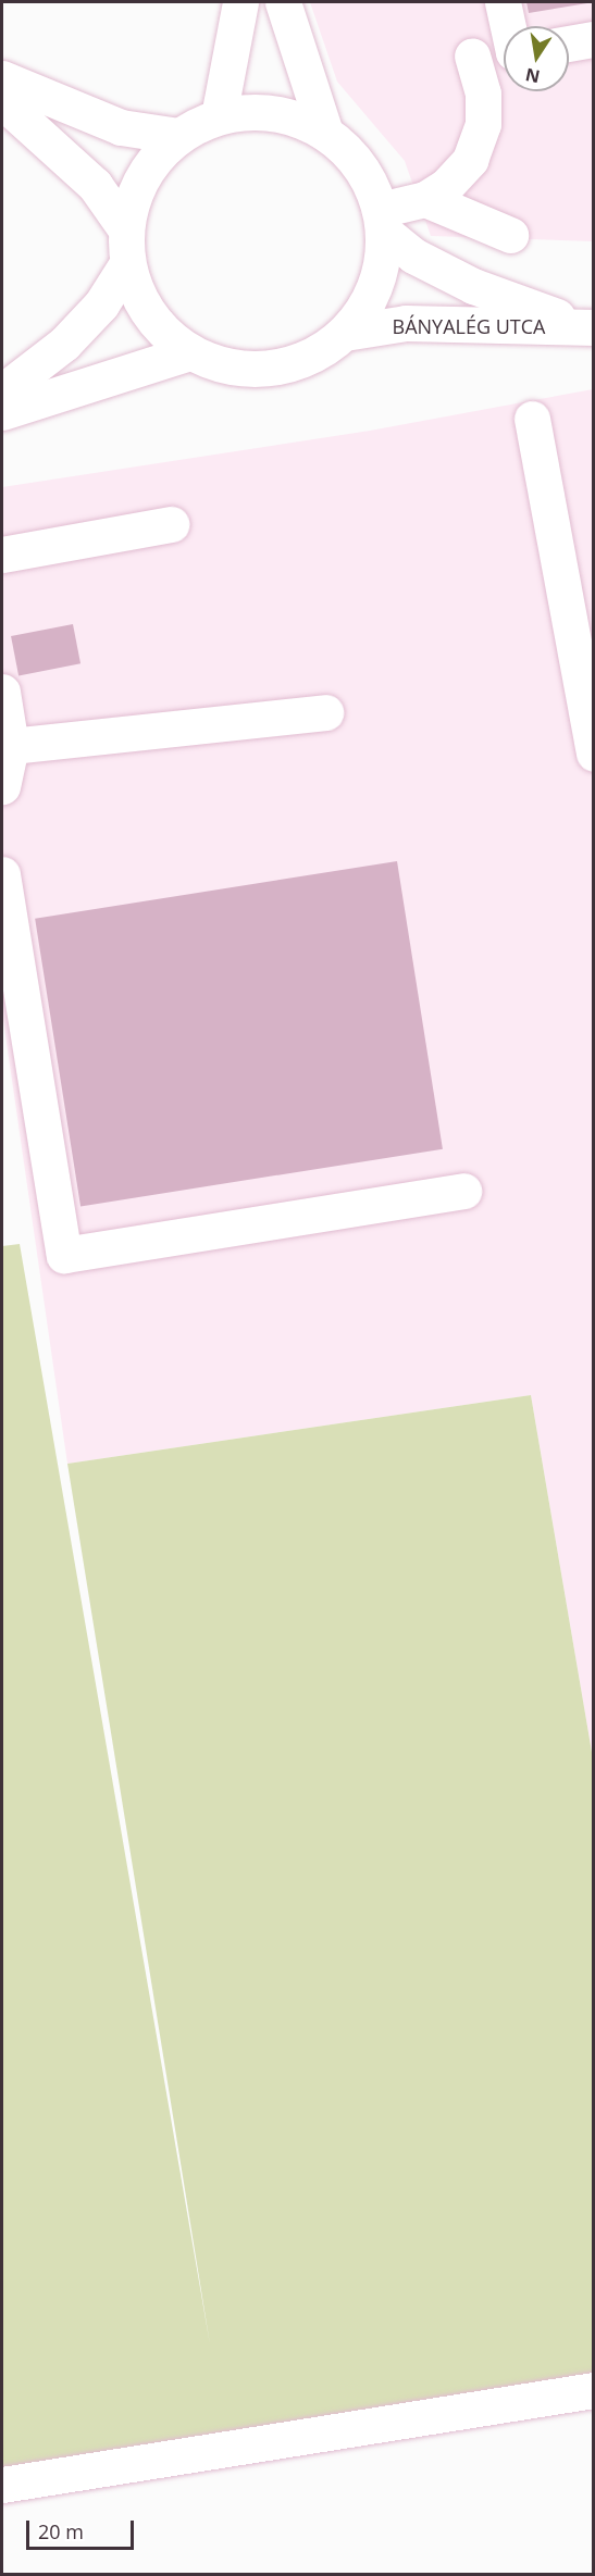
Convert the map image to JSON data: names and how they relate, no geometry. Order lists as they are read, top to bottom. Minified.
{"streets":{"street":["BÁNYALÉG UTCA"]},"scale_bar":"20 m","north":"bottom"}
